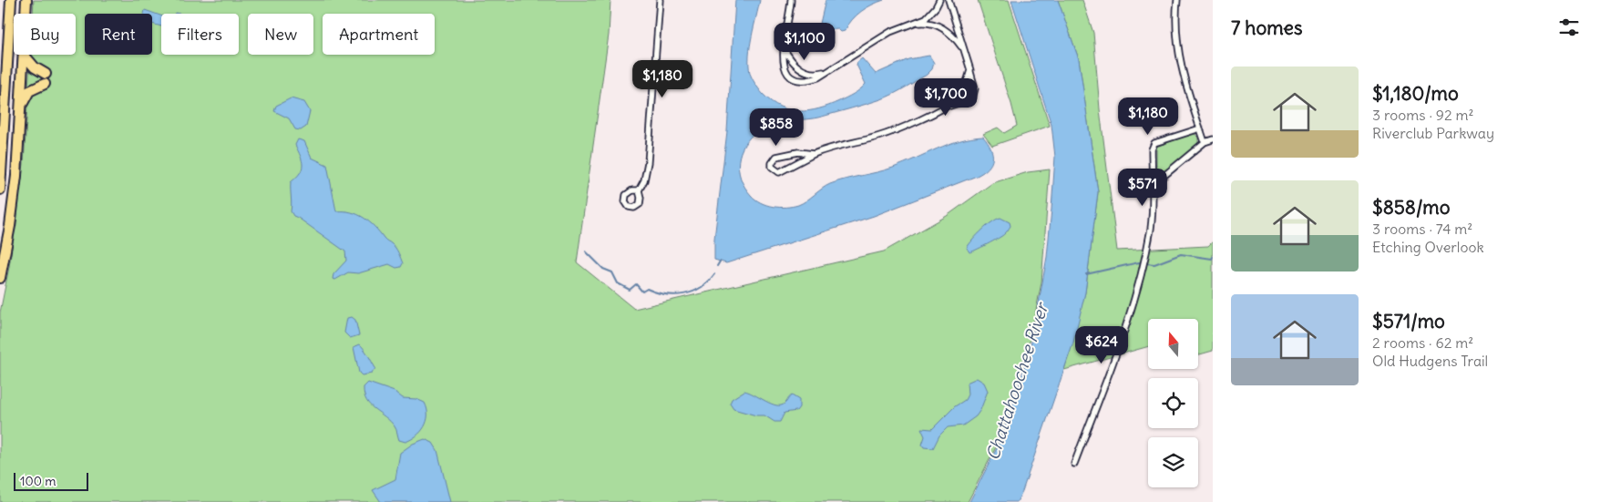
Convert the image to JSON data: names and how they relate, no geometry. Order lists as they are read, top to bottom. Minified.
{"water":["Chattahoochee River"],"scale_bar":"100 m","north":"top","page":{"heading":"7 homes","chip":["Buy","Rent","Filters","New","Apartment"],"price":["$1,100","$1,180","$1,700","$1,180","$858","$571","$624"],"list":[{"name":"$1,180/mo","note":"3 rooms · 92 m² · Riverclub Parkway"},{"name":"$858/mo","note":"3 rooms · 74 m² · Etching Overlook"},{"name":"$571/mo","note":"2 rooms · 62 m² · Old Hudgens Trail"}],"scale":"100 m"}}
